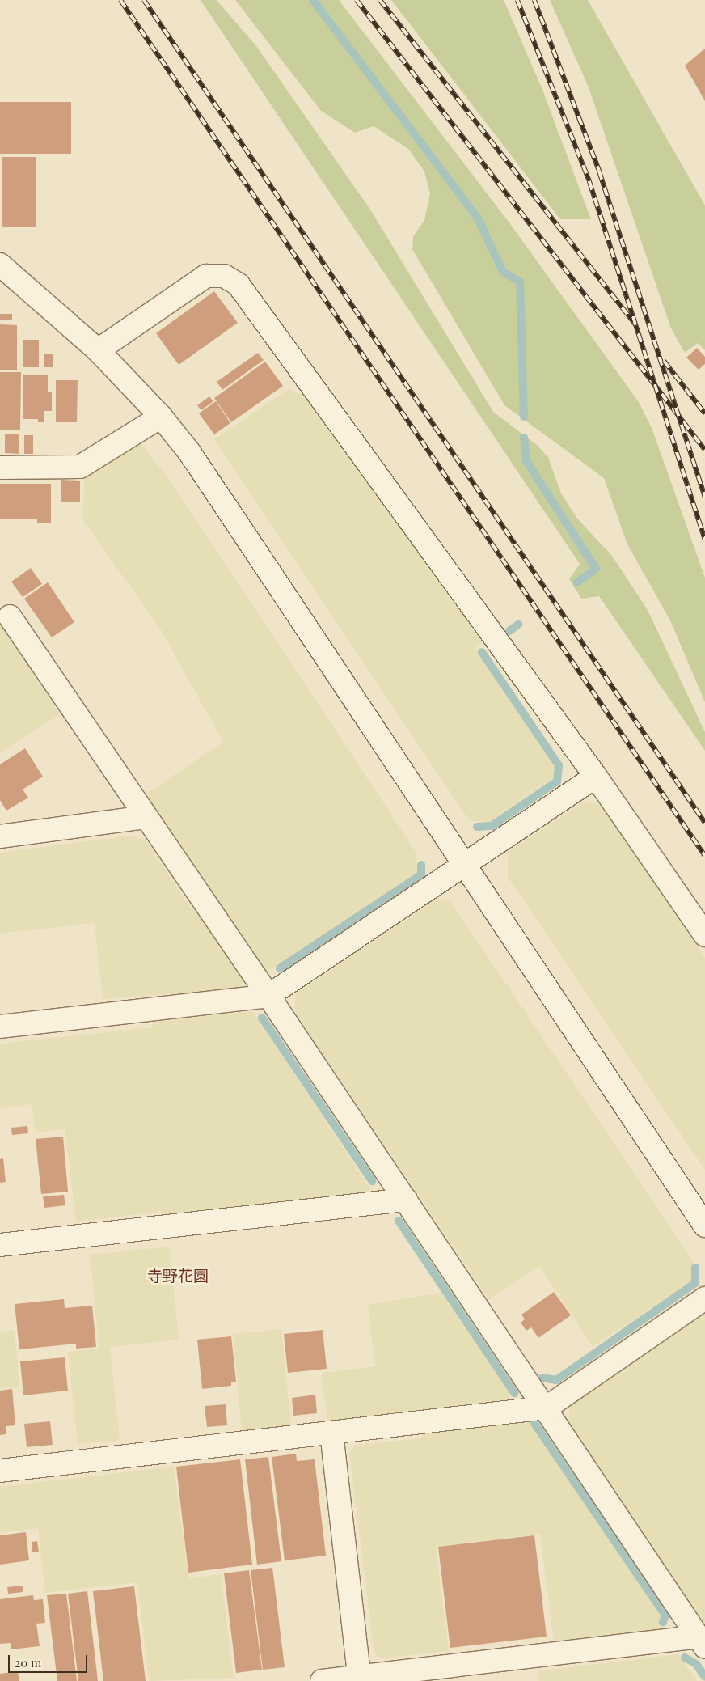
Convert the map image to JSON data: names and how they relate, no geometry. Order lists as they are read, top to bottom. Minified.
{"districts":["寺野花園"],"scale_bar":"20 m"}
